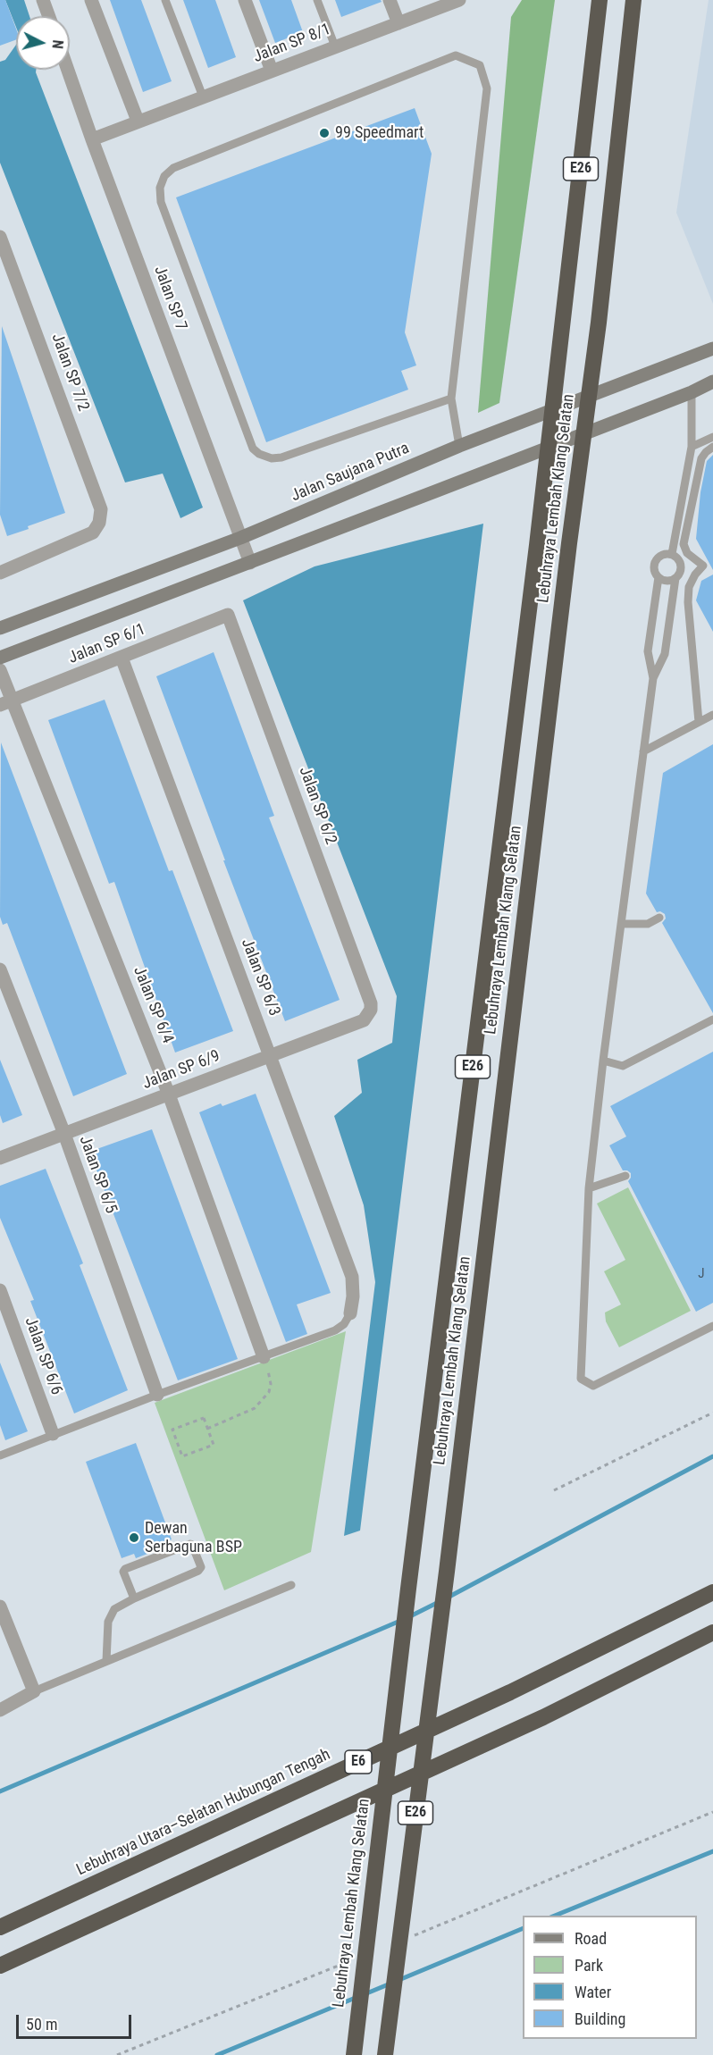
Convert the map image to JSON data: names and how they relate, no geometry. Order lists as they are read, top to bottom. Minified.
{"streets":{"highway":["E26","Lebuhraya Lembah Klang Selatan","E6","Lebuhraya Utara–Selatan Hubungan Tengah"],"main road":["Jalan Saujana Putra"],"street":["Jalan SP 8/1","Jalan SP 7","Jalan SP 7/2","Jalan SP 6/1","Jalan SP 6/2","Jalan SP 6/3","Jalan SP 6/4","Jalan SP 6/9","Jalan SP 6/5","Jalan SP 6/6"]},"crossings":[["Jalan SP 8/1","Jalan SP 7"],["Jalan SP 7","Jalan Saujana Putra"],["Jalan SP 6/1","Jalan SP 6/2"],["Jalan SP 6/1","Jalan SP 6/3"],["Jalan SP 6/1","Jalan SP 6/4"],["Jalan SP 6/2","Jalan SP 6/9"],["Jalan SP 6/3","Jalan SP 6/9"],["Jalan SP 6/4","Jalan SP 6/9"],["Jalan SP 6/9","Jalan SP 6/5"]],"places":["99 Speedmart","Dewan Serbaguna BSP"],"house_numbers":["J"],"legend":["Road","Park","Water","Building"],"scale_bar":"50 m","north":"right"}
